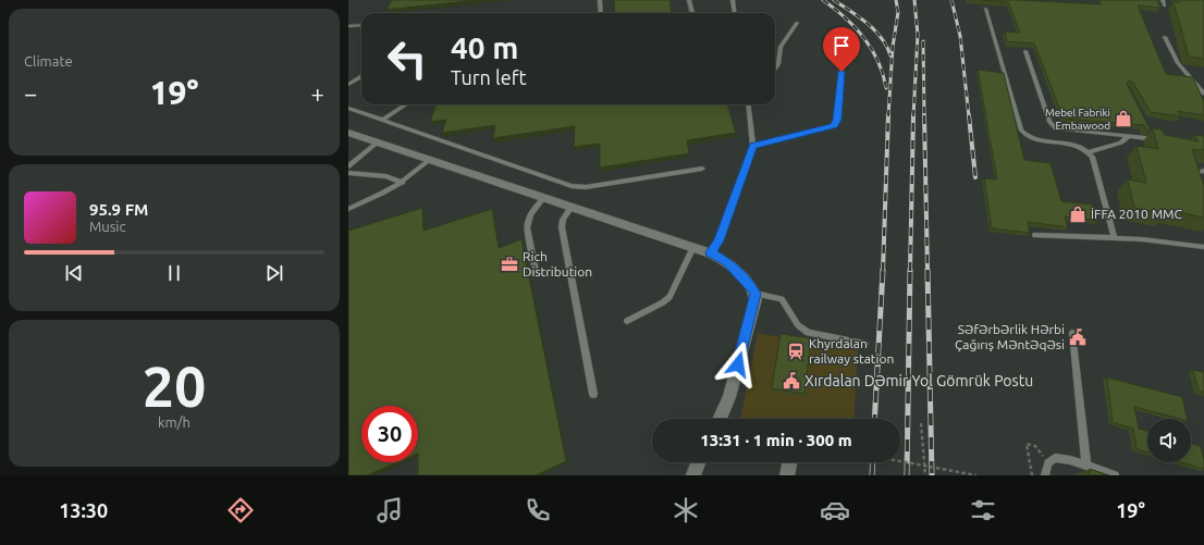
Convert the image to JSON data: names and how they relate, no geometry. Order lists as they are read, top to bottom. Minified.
{"places":{"shop":["Mebel Fabriki Embawood","İFFA 2010 MMC"],"office":["Rich Distribution"],"public building":["Səfərbərlik Hərbi Çağırış Məntəqəsi","Xırdalan Dəmir Yol Gömrük Postu"],"station":["Khyrdalan railway station"]},"page":{"tile":["Climate",["20","km/h"]],"turn":["40 m","Turn left"],"heat":["−","19°","+"],"song":["95.9 FM","Music"],"limit":"30","trip":"13:31 · 1 min · 300 m","tabs":["13:30","19°"]}}
